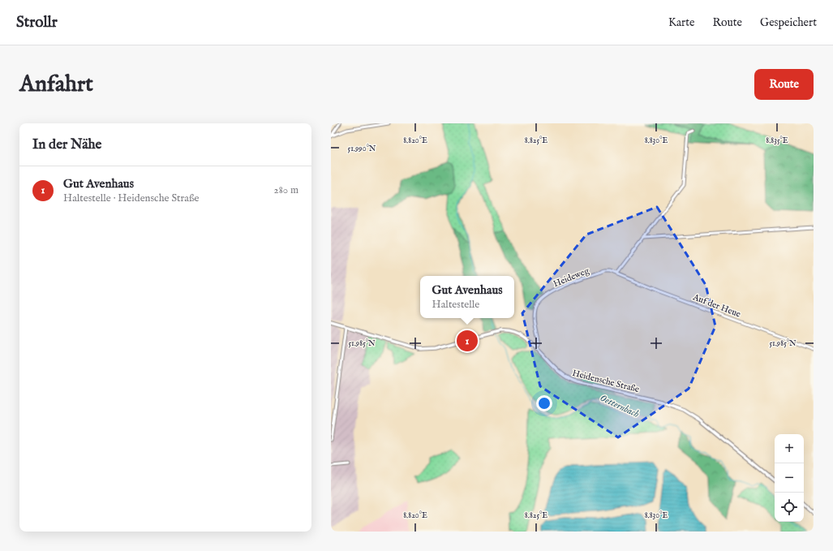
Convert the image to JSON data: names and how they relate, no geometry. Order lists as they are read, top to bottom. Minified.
{"streets":{"main road":["Heidensche Straße"],"street":["Heideweg","Auf der Heue"]},"crossings":[["Heideweg","Auf der Heue"],["Heideweg","Heidensche Straße"]],"water":["Oetternbach"],"page":{"header":"Strollr","nav":["Karte","Route","Gespeichert"],"buttons":"Route","title":"Anfahrt","heading":"In der Nähe","list":[{"mark":"1","name":"Gut Avenhaus","note":"Haltestelle · Heidensche Straße","value":"280 m"}],"popup":["Gut Avenhaus","Haltestelle"],"pins":"1","map_buttons":["+","−"]},"coordinates":["8.820°E","8.825°E","8.830°E","8.835°E","51.990°N","51.985°N"]}
